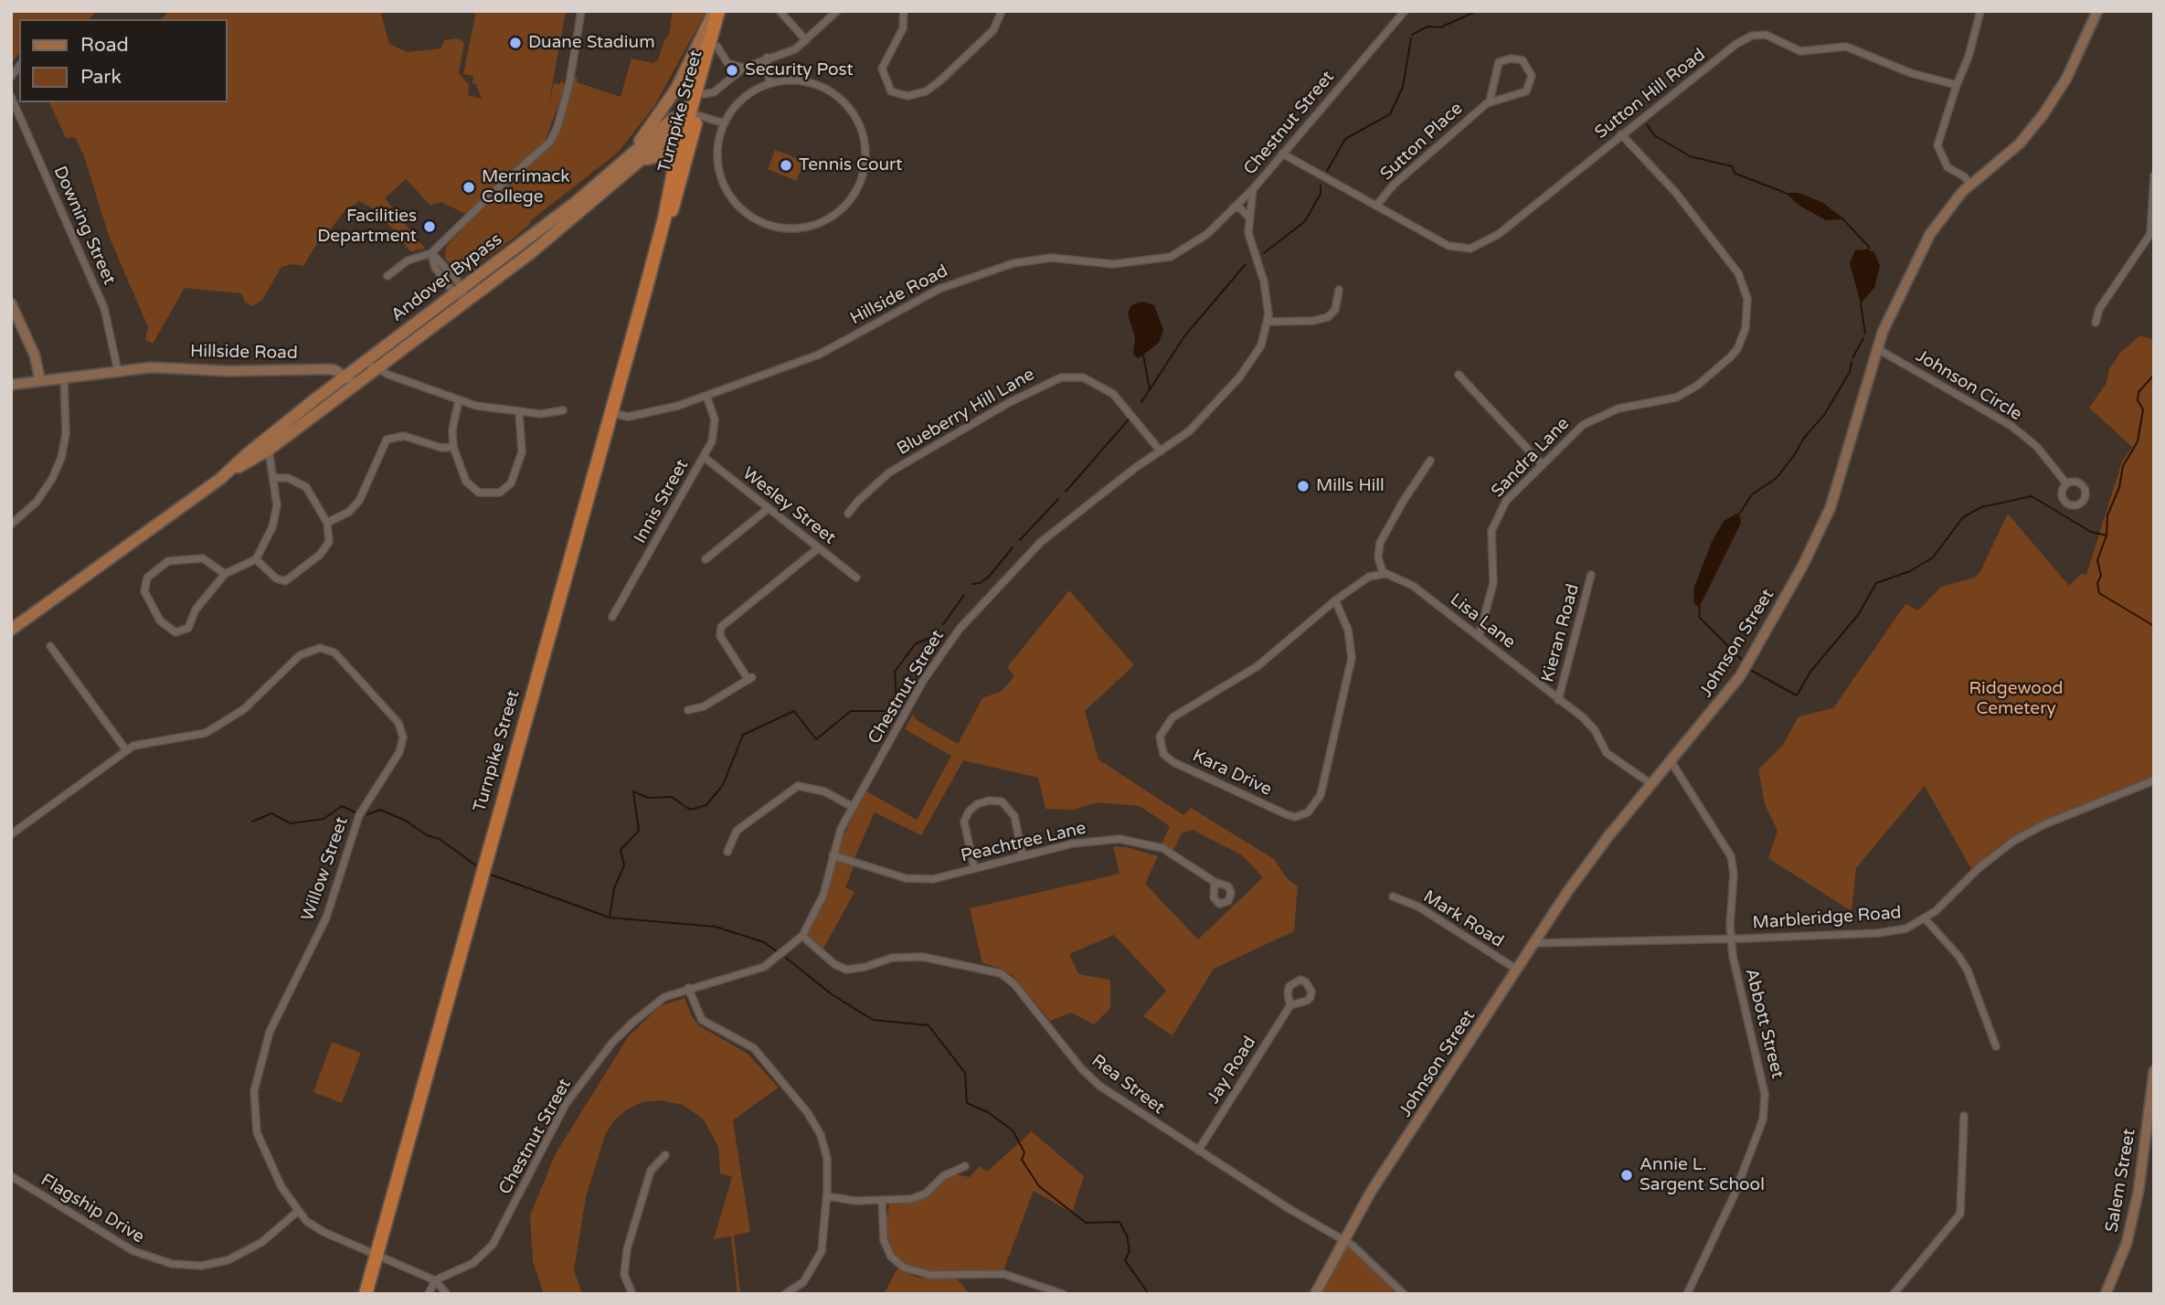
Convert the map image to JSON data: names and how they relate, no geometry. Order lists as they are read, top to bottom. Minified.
{"streets":{"highway":["Turnpike Street"],"main road":["Andover Bypass"],"street":["Sutton Hill Road","Chestnut Street","Sutton Place","Downing Street","Hillside Road","Johnson Circle","Blueberry Hill Lane","Sandra Lane","Innis Street","Wesley Street","Lisa Lane","Kieran Road","Johnson Street","Kara Drive","Peachtree Lane","Willow Street","Marbleridge Road","Mark Road","Abbott Street","Jay Road","Rea Street","Salem Street","Flagship Drive"]},"crossings":[["Sutton Hill Road","Chestnut Street"],["Sutton Hill Road","Sutton Place"],["Sutton Hill Road","Sandra Lane"],["Turnpike Street","Andover Bypass"],["Turnpike Street","Hillside Road"],["Turnpike Street","Willow Street"],["Chestnut Street","Hillside Road"],["Chestnut Street","Blueberry Hill Lane"],["Chestnut Street","Peachtree Lane"],["Chestnut Street","Willow Street"],["Chestnut Street","Rea Street"],["Downing Street","Hillside Road"],["Andover Bypass","Hillside Road"],["Hillside Road","Innis Street"],["Johnson Circle","Johnson Street"],["Sandra Lane","Lisa Lane"],["Innis Street","Wesley Street"],["Lisa Lane","Kieran Road"],["Lisa Lane","Johnson Street"],["Lisa Lane","Kara Drive"],["Johnson Street","Marbleridge Road"],["Johnson Street","Mark Road"],["Johnson Street","Abbott Street"],["Johnson Street","Rea Street"],["Willow Street","Flagship Drive"],["Marbleridge Road","Abbott Street"],["Jay Road","Rea Street"]],"parks":["Ridgewood Cemetery"],"places":["Duane Stadium","Security Post","Tennis Court","Merrimack College","Facilities Department","Mills Hill","Annie L. Sargent School"],"legend":["Road","Park"]}
